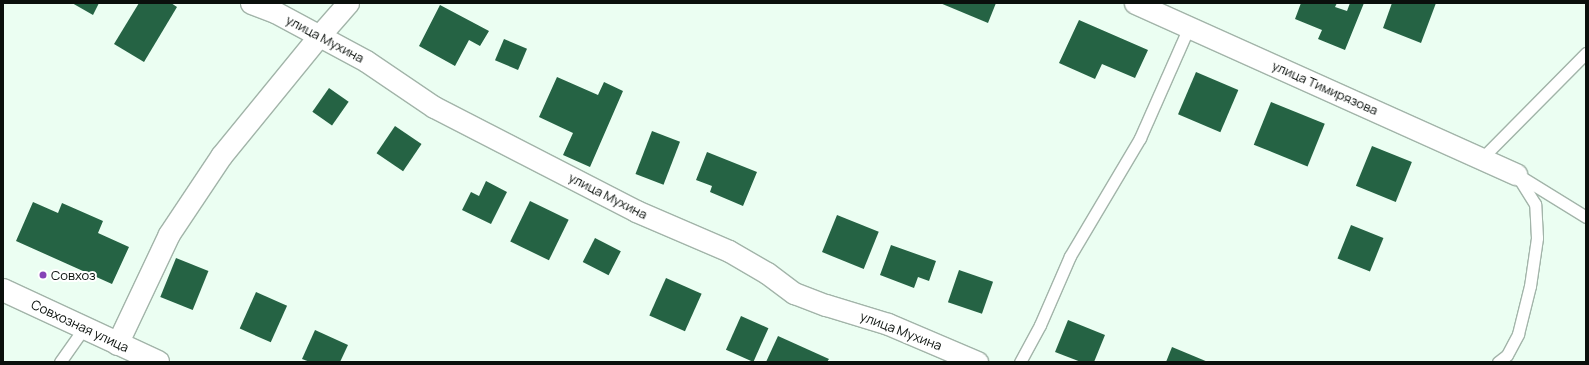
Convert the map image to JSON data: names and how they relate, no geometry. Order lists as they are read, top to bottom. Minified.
{"streets":{"street":["улица Мухина","улица Тимирязова","Совхозная улица"]},"places":["Совхоз"]}
